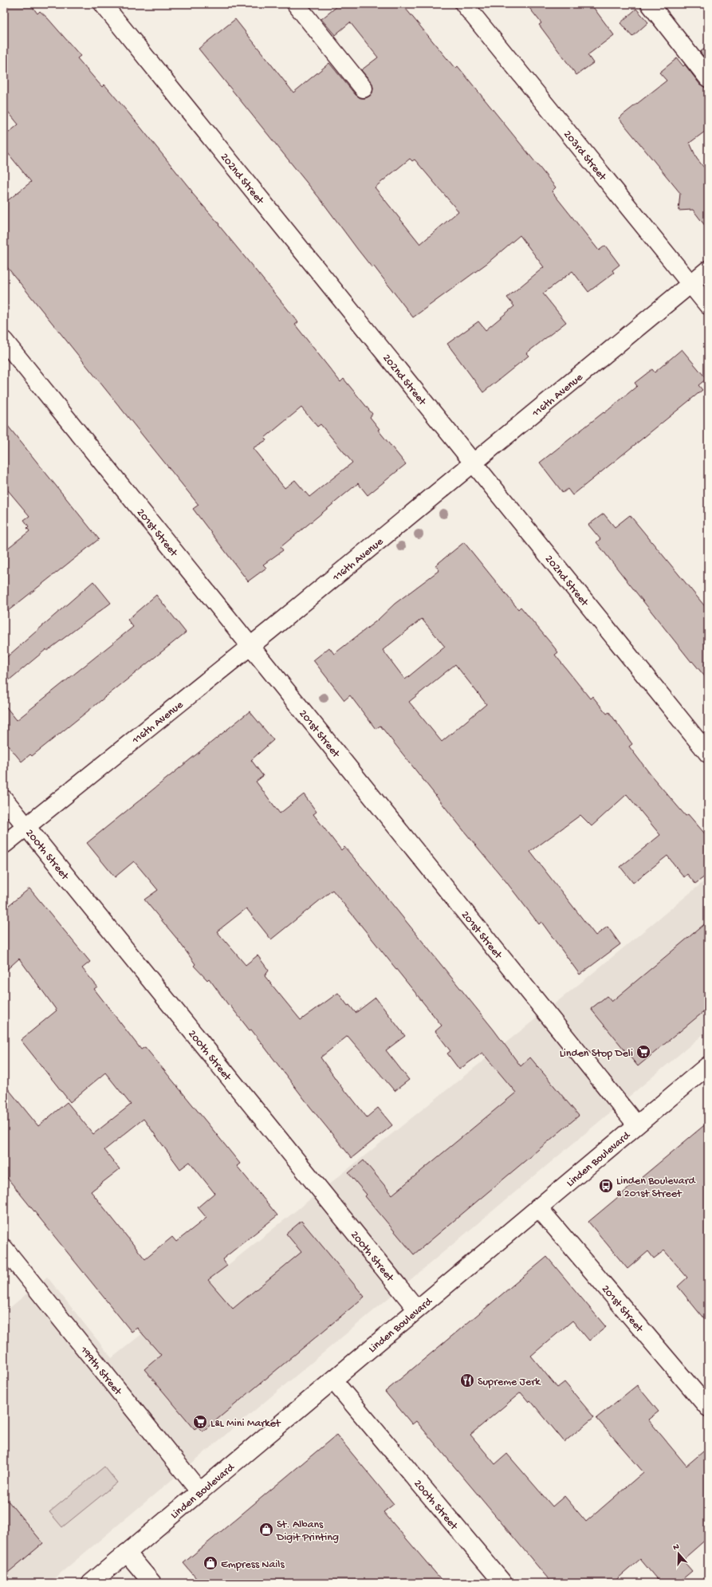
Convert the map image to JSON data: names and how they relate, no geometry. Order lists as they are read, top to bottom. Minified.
{"streets":{"street":["203rd Street","202nd Street","116th Avenue","201st Street","200th Street","Linden Boulevard","199th Street"]},"crossings":[["203rd Street","116th Avenue"],["202nd Street","116th Avenue"],["116th Avenue","201st Street"],["116th Avenue","200th Street"],["201st Street","Linden Boulevard"],["200th Street","Linden Boulevard"],["Linden Boulevard","199th Street"]],"places":{"supermarket":["Linden Stop Deli","L&L Mini Market"],"bus stop":["Linden Boulevard & 201st Street"],"restaurant":["Supreme Jerk"],"shop":["St. Albans Digit Printing","Empress Nails"]},"north":"top"}
